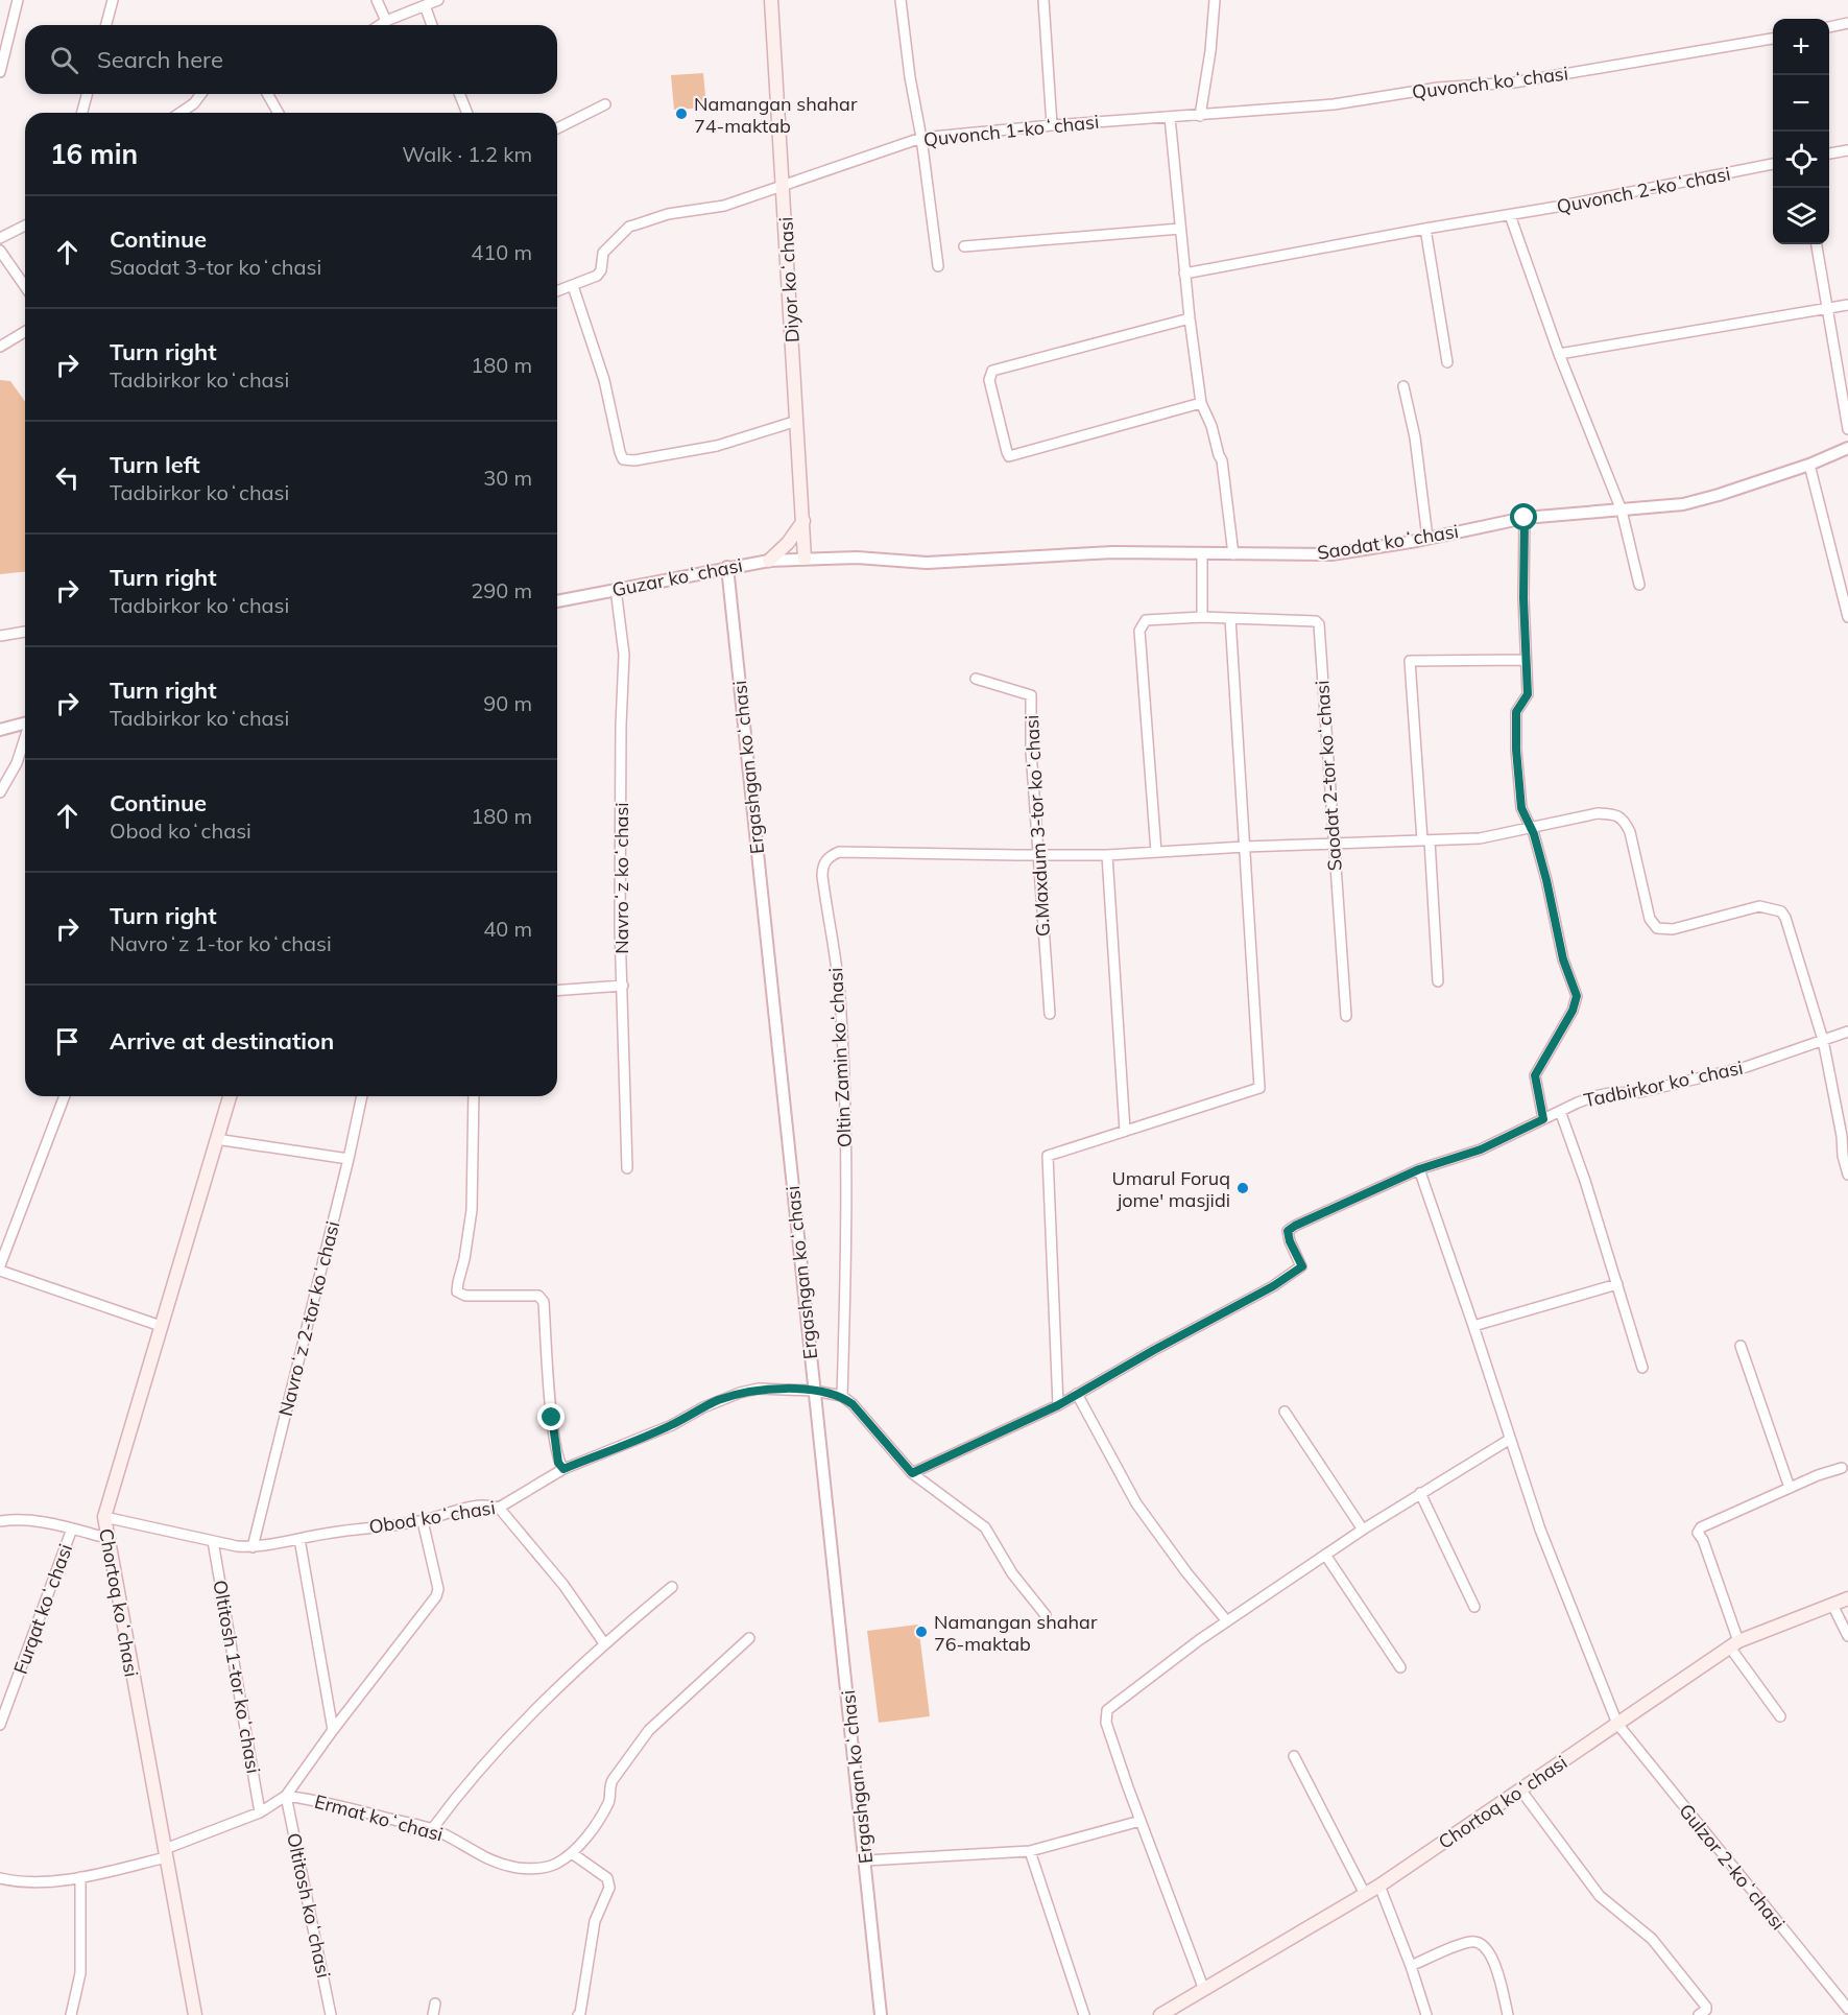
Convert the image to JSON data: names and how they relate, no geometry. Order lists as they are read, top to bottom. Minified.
{"streets":{"main road":["Diyor koʻchasi","Chortoq koʻchasi"],"street":["Quvonch koʻchasi","Quvonch 1-koʻchasi","Quvonch 2-koʻchasi","Saodat koʻchasi","Guzar koʻchasi","Ergashgan koʻchasi","Saodat 2-tor koʻchasi","G.Maxdum 3-tor koʻchasi","Navroʻz koʻchasi","Oltin Zamin koʻchasi","Tadbirkor koʻchasi","Navroʻz 2-tor koʻchasi","Obod koʻchasi","Furqat koʻchasi","Oltitosh 1-tor koʻchasi","Ermat koʻchasi","Gulzor 2-koʻchasi","Oltitosh koʻchasi"]},"crossings":[["Quvonch koʻchasi","Quvonch 1-koʻchasi"],["Quvonch 1-koʻchasi","Diyor koʻchasi"],["Diyor koʻchasi","Saodat koʻchasi"],["Diyor koʻchasi","Guzar koʻchasi"],["Saodat koʻchasi","Guzar koʻchasi"],["Guzar koʻchasi","Ergashgan koʻchasi"],["Guzar koʻchasi","Navroʻz koʻchasi"],["Ergashgan koʻchasi","Obod koʻchasi"],["G.Maxdum 3-tor koʻchasi","Oltin Zamin koʻchasi"],["Tadbirkor koʻchasi","Gulzor 2-koʻchasi"],["Navroʻz 2-tor koʻchasi","Obod koʻchasi"],["Obod koʻchasi","Chortoq koʻchasi"],["Obod koʻchasi","Oltitosh 1-tor koʻchasi"],["Chortoq koʻchasi","Gulzor 2-koʻchasi"],["Ermat koʻchasi","Oltitosh koʻchasi"]],"places":["Namangan shahar 74-maktab","Umarul Foruq jome' masjidi","Namangan shahar 76-maktab"],"page":{"map_buttons":["+","−"],"search":"Search here","heading":["16 min","Walk · 1.2 km"],"list":[["Continue","Saodat 3-tor koʻchasi","410 m"],["Turn right","Tadbirkor koʻchasi","180 m"],["Turn left","Tadbirkor koʻchasi","30 m"],["Turn right","Tadbirkor koʻchasi","290 m"],["Turn right","Tadbirkor koʻchasi","90 m"],["Continue","Obod koʻchasi","180 m"],["Turn right","Navroʻz 1-tor koʻchasi","40 m"],"Arrive at destination"]}}
